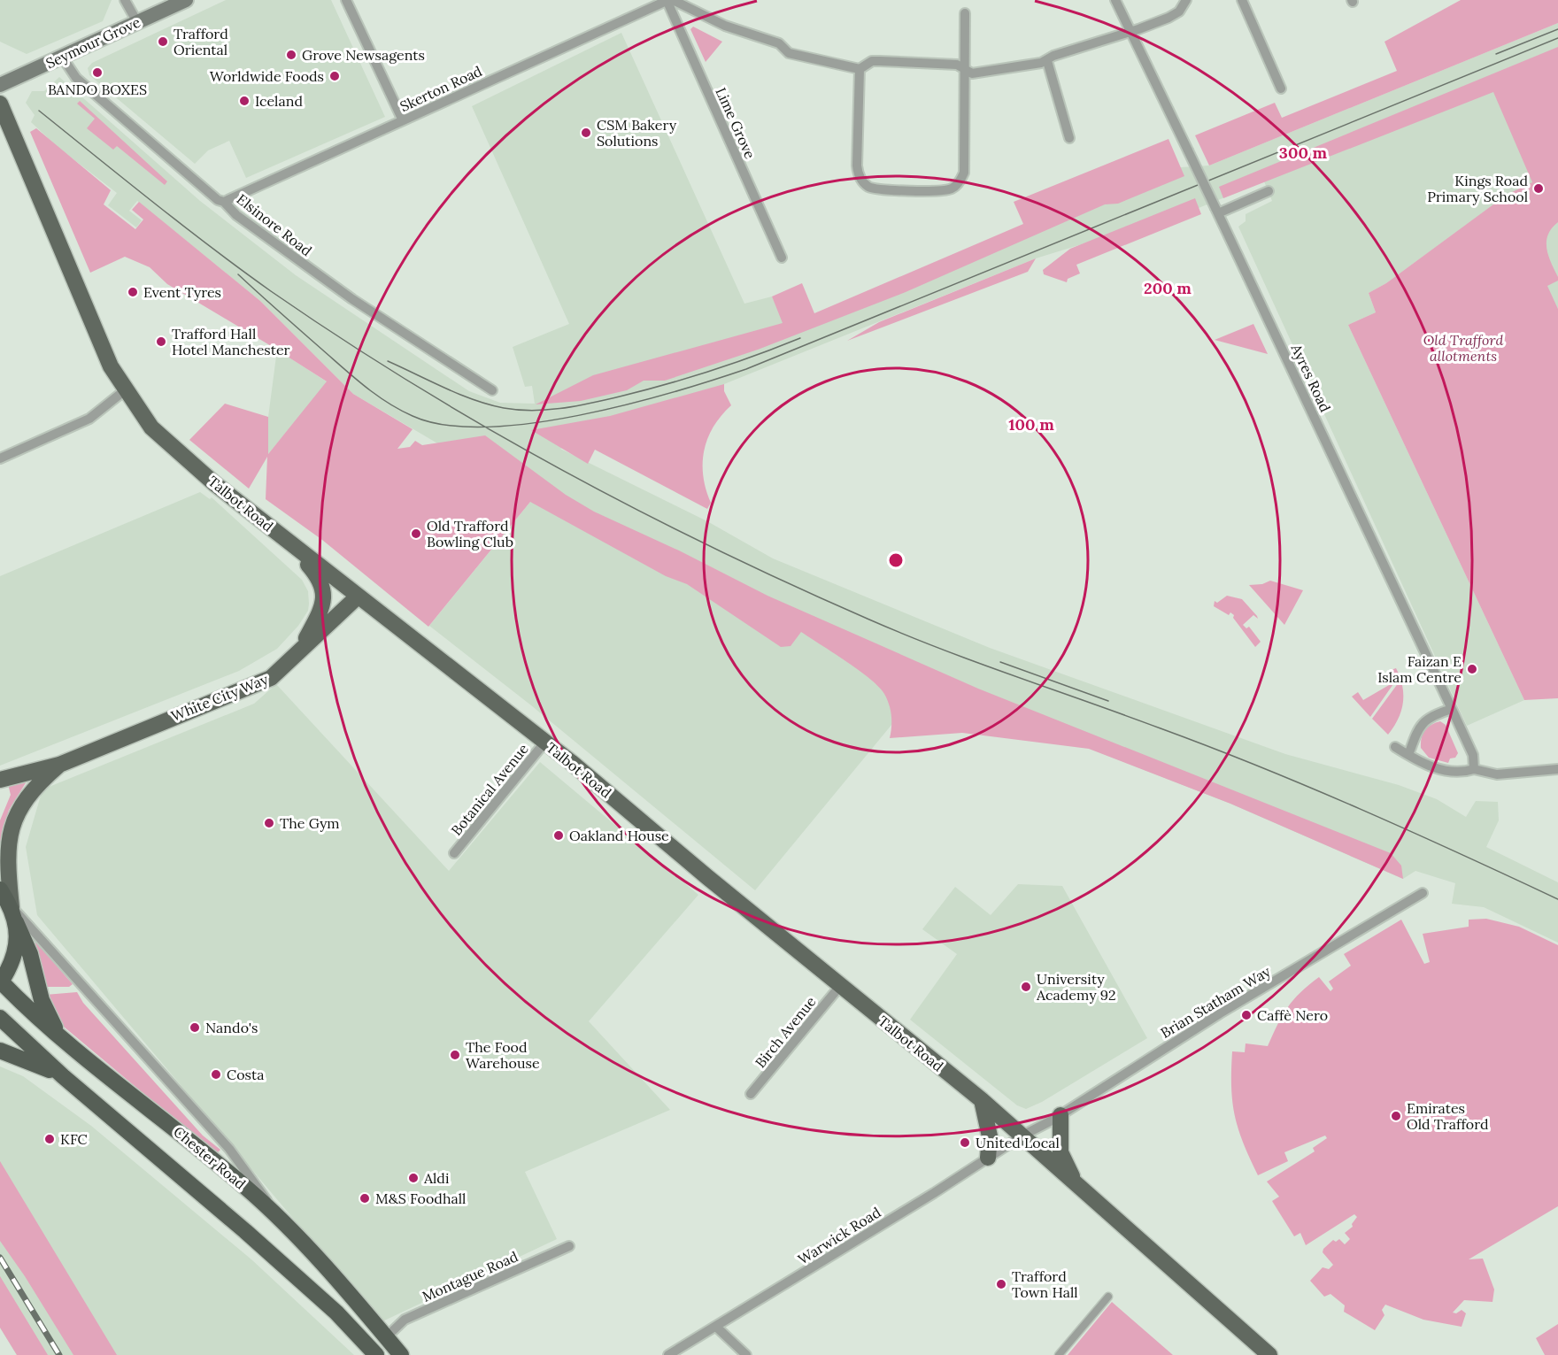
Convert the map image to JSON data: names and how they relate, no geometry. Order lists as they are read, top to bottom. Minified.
{"streets":{"highway":["Chester Road"],"main road":["Seymour Grove","Talbot Road","White City Way"],"street":["Skerton Road","Lime Grove","Elsinore Road","Ayres Road","Botanical Avenue","Brian Statham Way","Birch Avenue","Warwick Road","Montague Road"]},"crossings":[["Seymour Grove","Elsinore Road"],["Skerton Road","Lime Grove"],["Skerton Road","Elsinore Road"],["Talbot Road","White City Way"],["Talbot Road","Botanical Avenue"],["Talbot Road","Brian Statham Way"],["Talbot Road","Birch Avenue"],["Talbot Road","Warwick Road"],["Brian Statham Way","Warwick Road"],["Chester Road","Montague Road"]],"parks":["Old Trafford allotments"],"places":["Trafford Oriental","Grove Newsagents","BANDO BOXES","Worldwide Foods","Iceland","CSM Bakery Solutions","Kings Road Primary School","Event Tyres","Trafford Hall Hotel Manchester","Old Trafford Bowling Club","Faizan E Islam Centre","The Gym","Oakland House","University Academy 92","Caffè Nero","Nando's","The Food Warehouse","Costa","Emirates Old Trafford","KFC","United Local","Aldi","M&S Foodhall","Trafford Town Hall"],"rings":["300 m","200 m","100 m"]}
